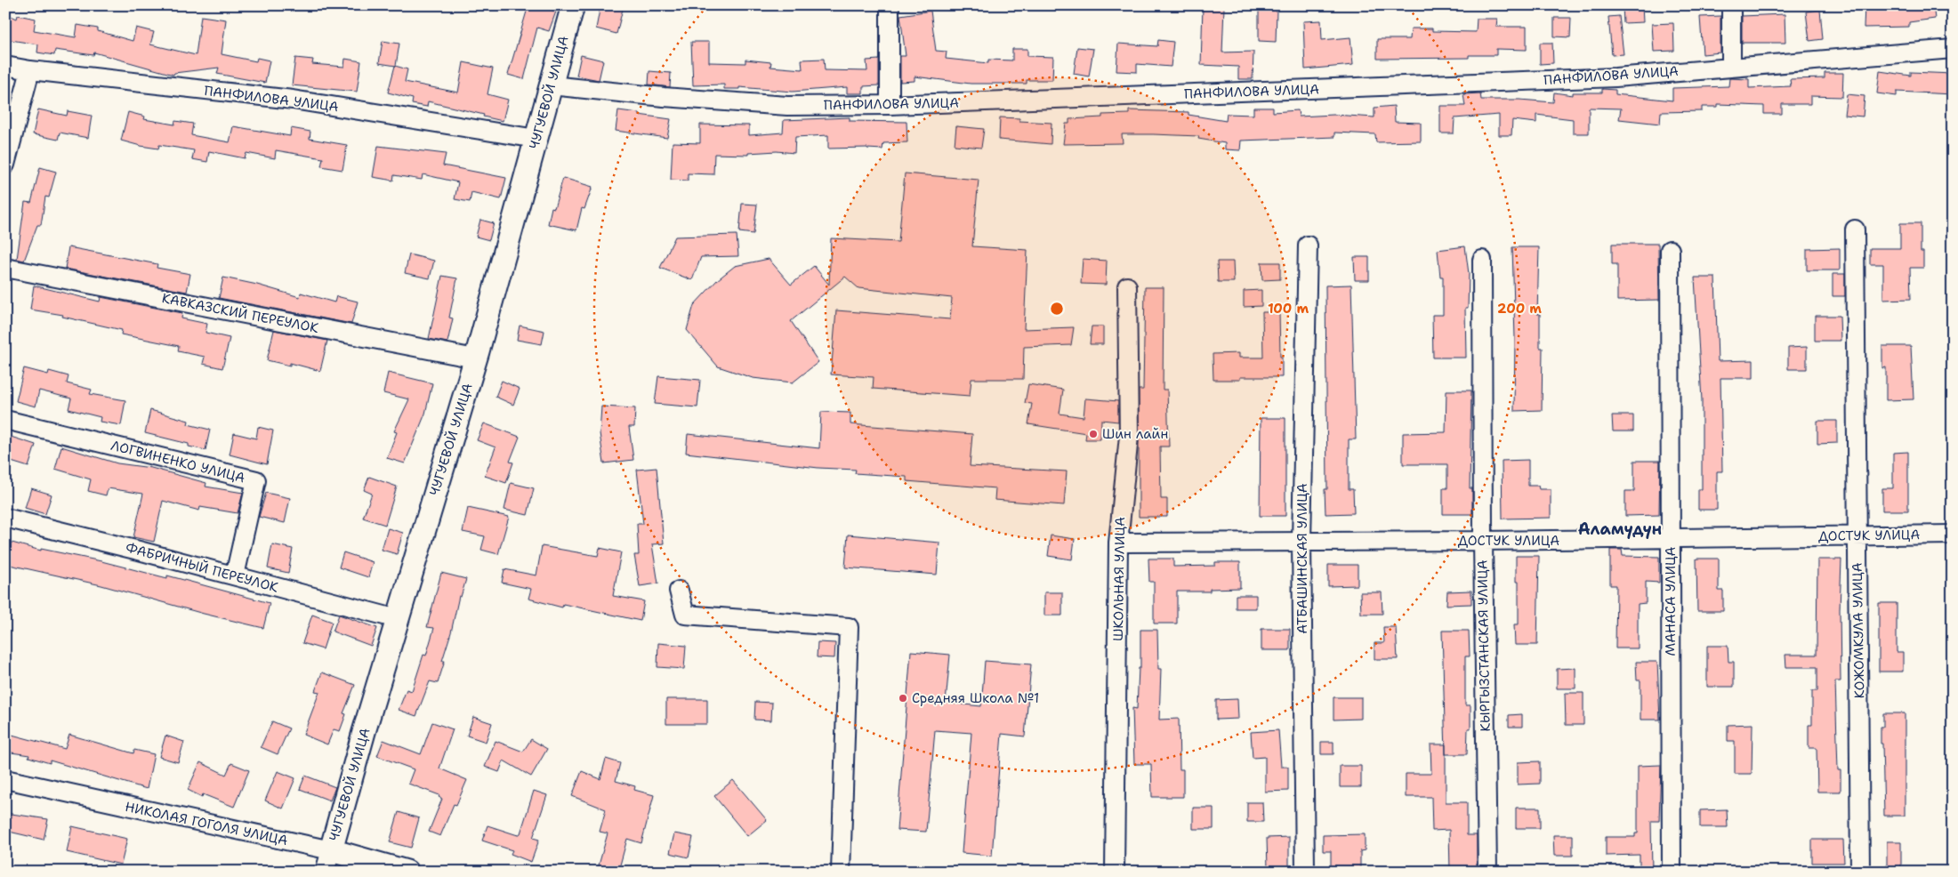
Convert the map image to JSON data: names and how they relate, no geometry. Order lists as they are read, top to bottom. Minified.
{"streets":{"street":["ПАНФИЛОВА УЛИЦА","ЧУГУЕВОЙ УЛИЦА","КАВКАЗСКИЙ ПЕРЕУЛОК","ЛОГВИНЕНКО УЛИЦА","ДОСТУК УЛИЦА","АТБАШИНСКАЯ УЛИЦА","ФАБРИЧНЫЙ ПЕРЕУЛОК","ШКОЛЬНАЯ УЛИЦА","МАНАСА УЛИЦА","КОЖОМКУЛА УЛИЦА","КЫРГЫЗСТАНСКАЯ УЛИЦА","НИКОЛАЯ ГОГОЛЯ УЛИЦА"]},"crossings":[["ПАНФИЛОВА УЛИЦА","ЧУГУЕВОЙ УЛИЦА"],["ЧУГУЕВОЙ УЛИЦА","КАВКАЗСКИЙ ПЕРЕУЛОК"],["ЧУГУЕВОЙ УЛИЦА","ФАБРИЧНЫЙ ПЕРЕУЛОК"],["ЧУГУЕВОЙ УЛИЦА","НИКОЛАЯ ГОГОЛЯ УЛИЦА"],["ЛОГВИНЕНКО УЛИЦА","ФАБРИЧНЫЙ ПЕРЕУЛОК"],["ДОСТУК УЛИЦА","АТБАШИНСКАЯ УЛИЦА"],["ДОСТУК УЛИЦА","ШКОЛЬНАЯ УЛИЦА"],["ДОСТУК УЛИЦА","МАНАСА УЛИЦА"],["ДОСТУК УЛИЦА","КОЖОМКУЛА УЛИЦА"],["ДОСТУК УЛИЦА","КЫРГЫЗСТАНСКАЯ УЛИЦА"]],"districts":["Аламүдүн"],"places":["Шин лайн","Средняя Школа №1"],"rings":["100 m","200 m"]}
